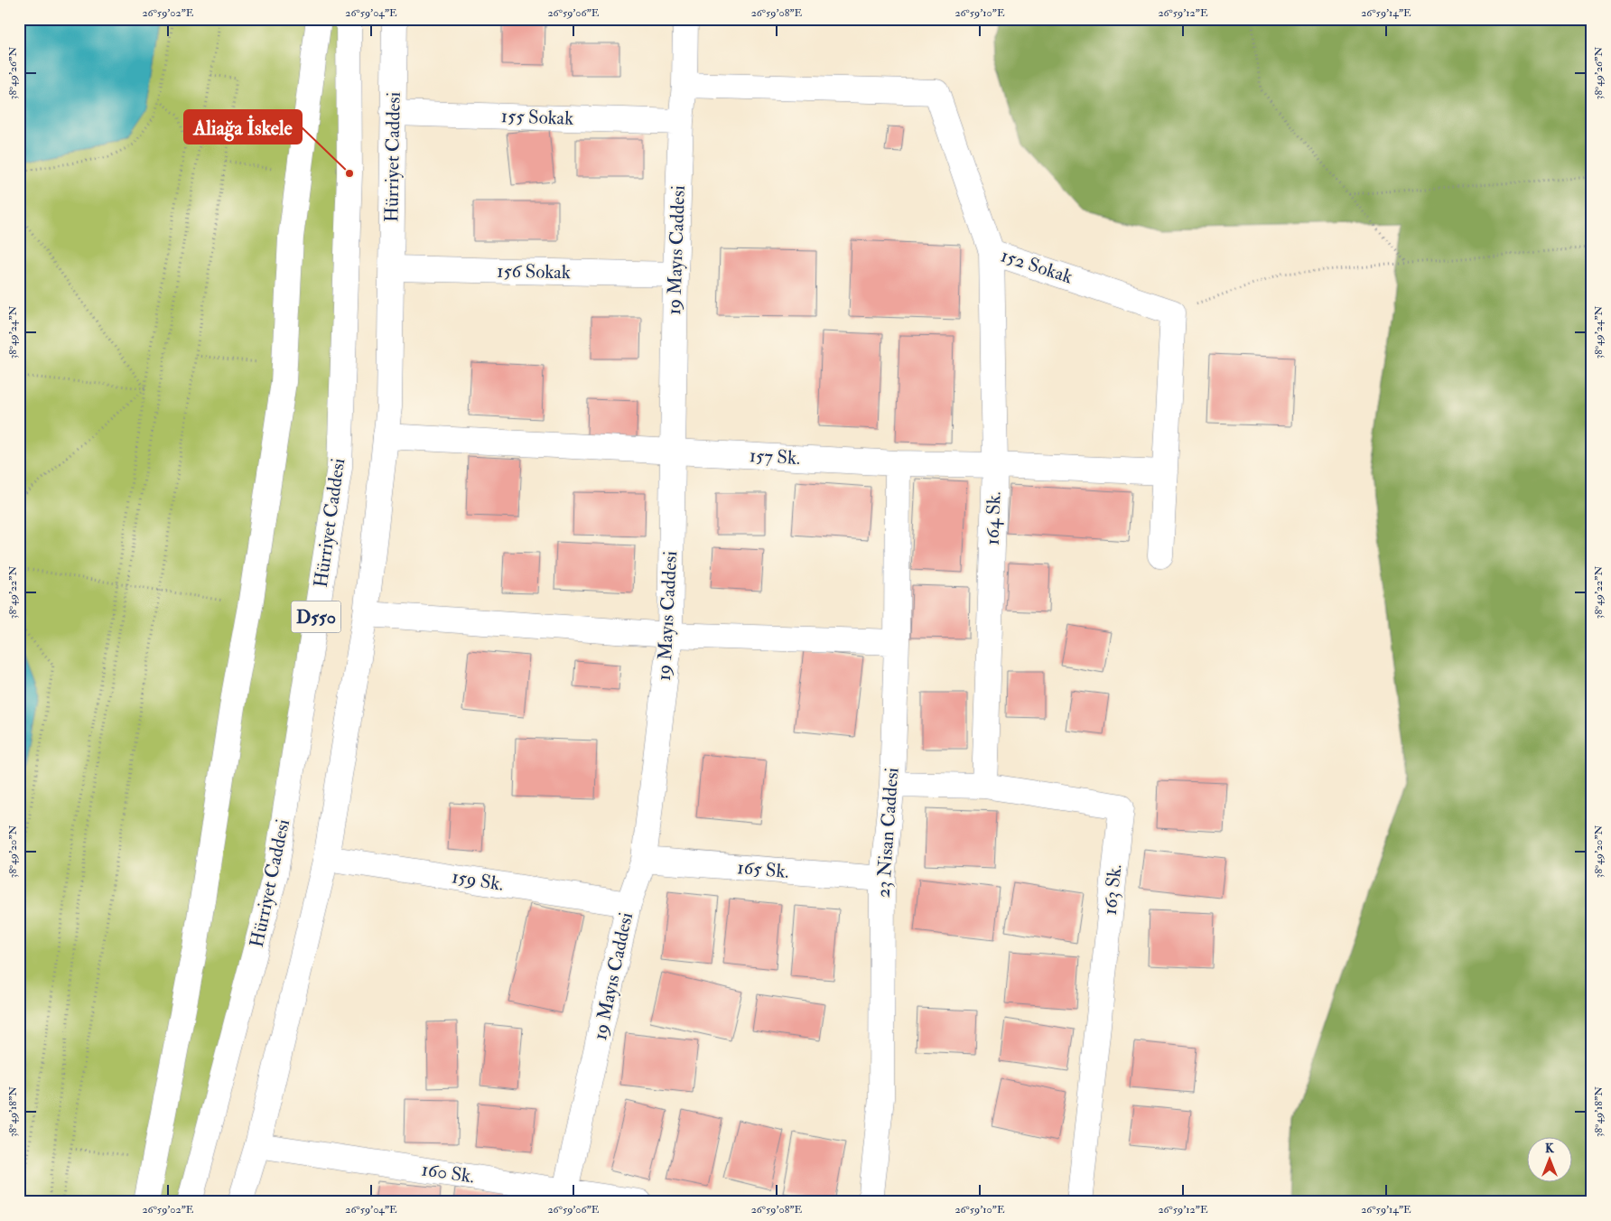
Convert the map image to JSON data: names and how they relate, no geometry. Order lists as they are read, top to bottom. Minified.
{"streets":{"main road":["155 Sokak","Hürriyet Caddesi","19 Mayıs Caddesi","152 Sokak","156 Sokak","157 Sk.","164 Sk.","D550","23 Nisan Caddesi","165 Sk.","159 Sk.","163 Sk.","160 Sk."]},"crossings":[["155 Sokak","Hürriyet Caddesi"],["155 Sokak","19 Mayıs Caddesi"],["Hürriyet Caddesi","156 Sokak"],["Hürriyet Caddesi","157 Sk."],["Hürriyet Caddesi","159 Sk."],["Hürriyet Caddesi","160 Sk."],["19 Mayıs Caddesi","152 Sokak"],["19 Mayıs Caddesi","156 Sokak"],["19 Mayıs Caddesi","157 Sk."],["19 Mayıs Caddesi","165 Sk."],["19 Mayıs Caddesi","159 Sk."],["19 Mayıs Caddesi","160 Sk."],["152 Sokak","164 Sk."],["157 Sk.","164 Sk."],["157 Sk.","23 Nisan Caddesi"],["164 Sk.","163 Sk."],["23 Nisan Caddesi","165 Sk."],["23 Nisan Caddesi","163 Sk."]],"places":["Aliağa İskele"],"north":"top","coordinates":["26°59'02\"E","26°59'04\"E","26°59'06\"E","26°59'08\"E","26°59'10\"E","26°59'12\"E","26°59'14\"E","38°49'26\"N","38°49'24\"N","38°49'22\"N","38°49'20\"N","38°49'18\"N"]}
